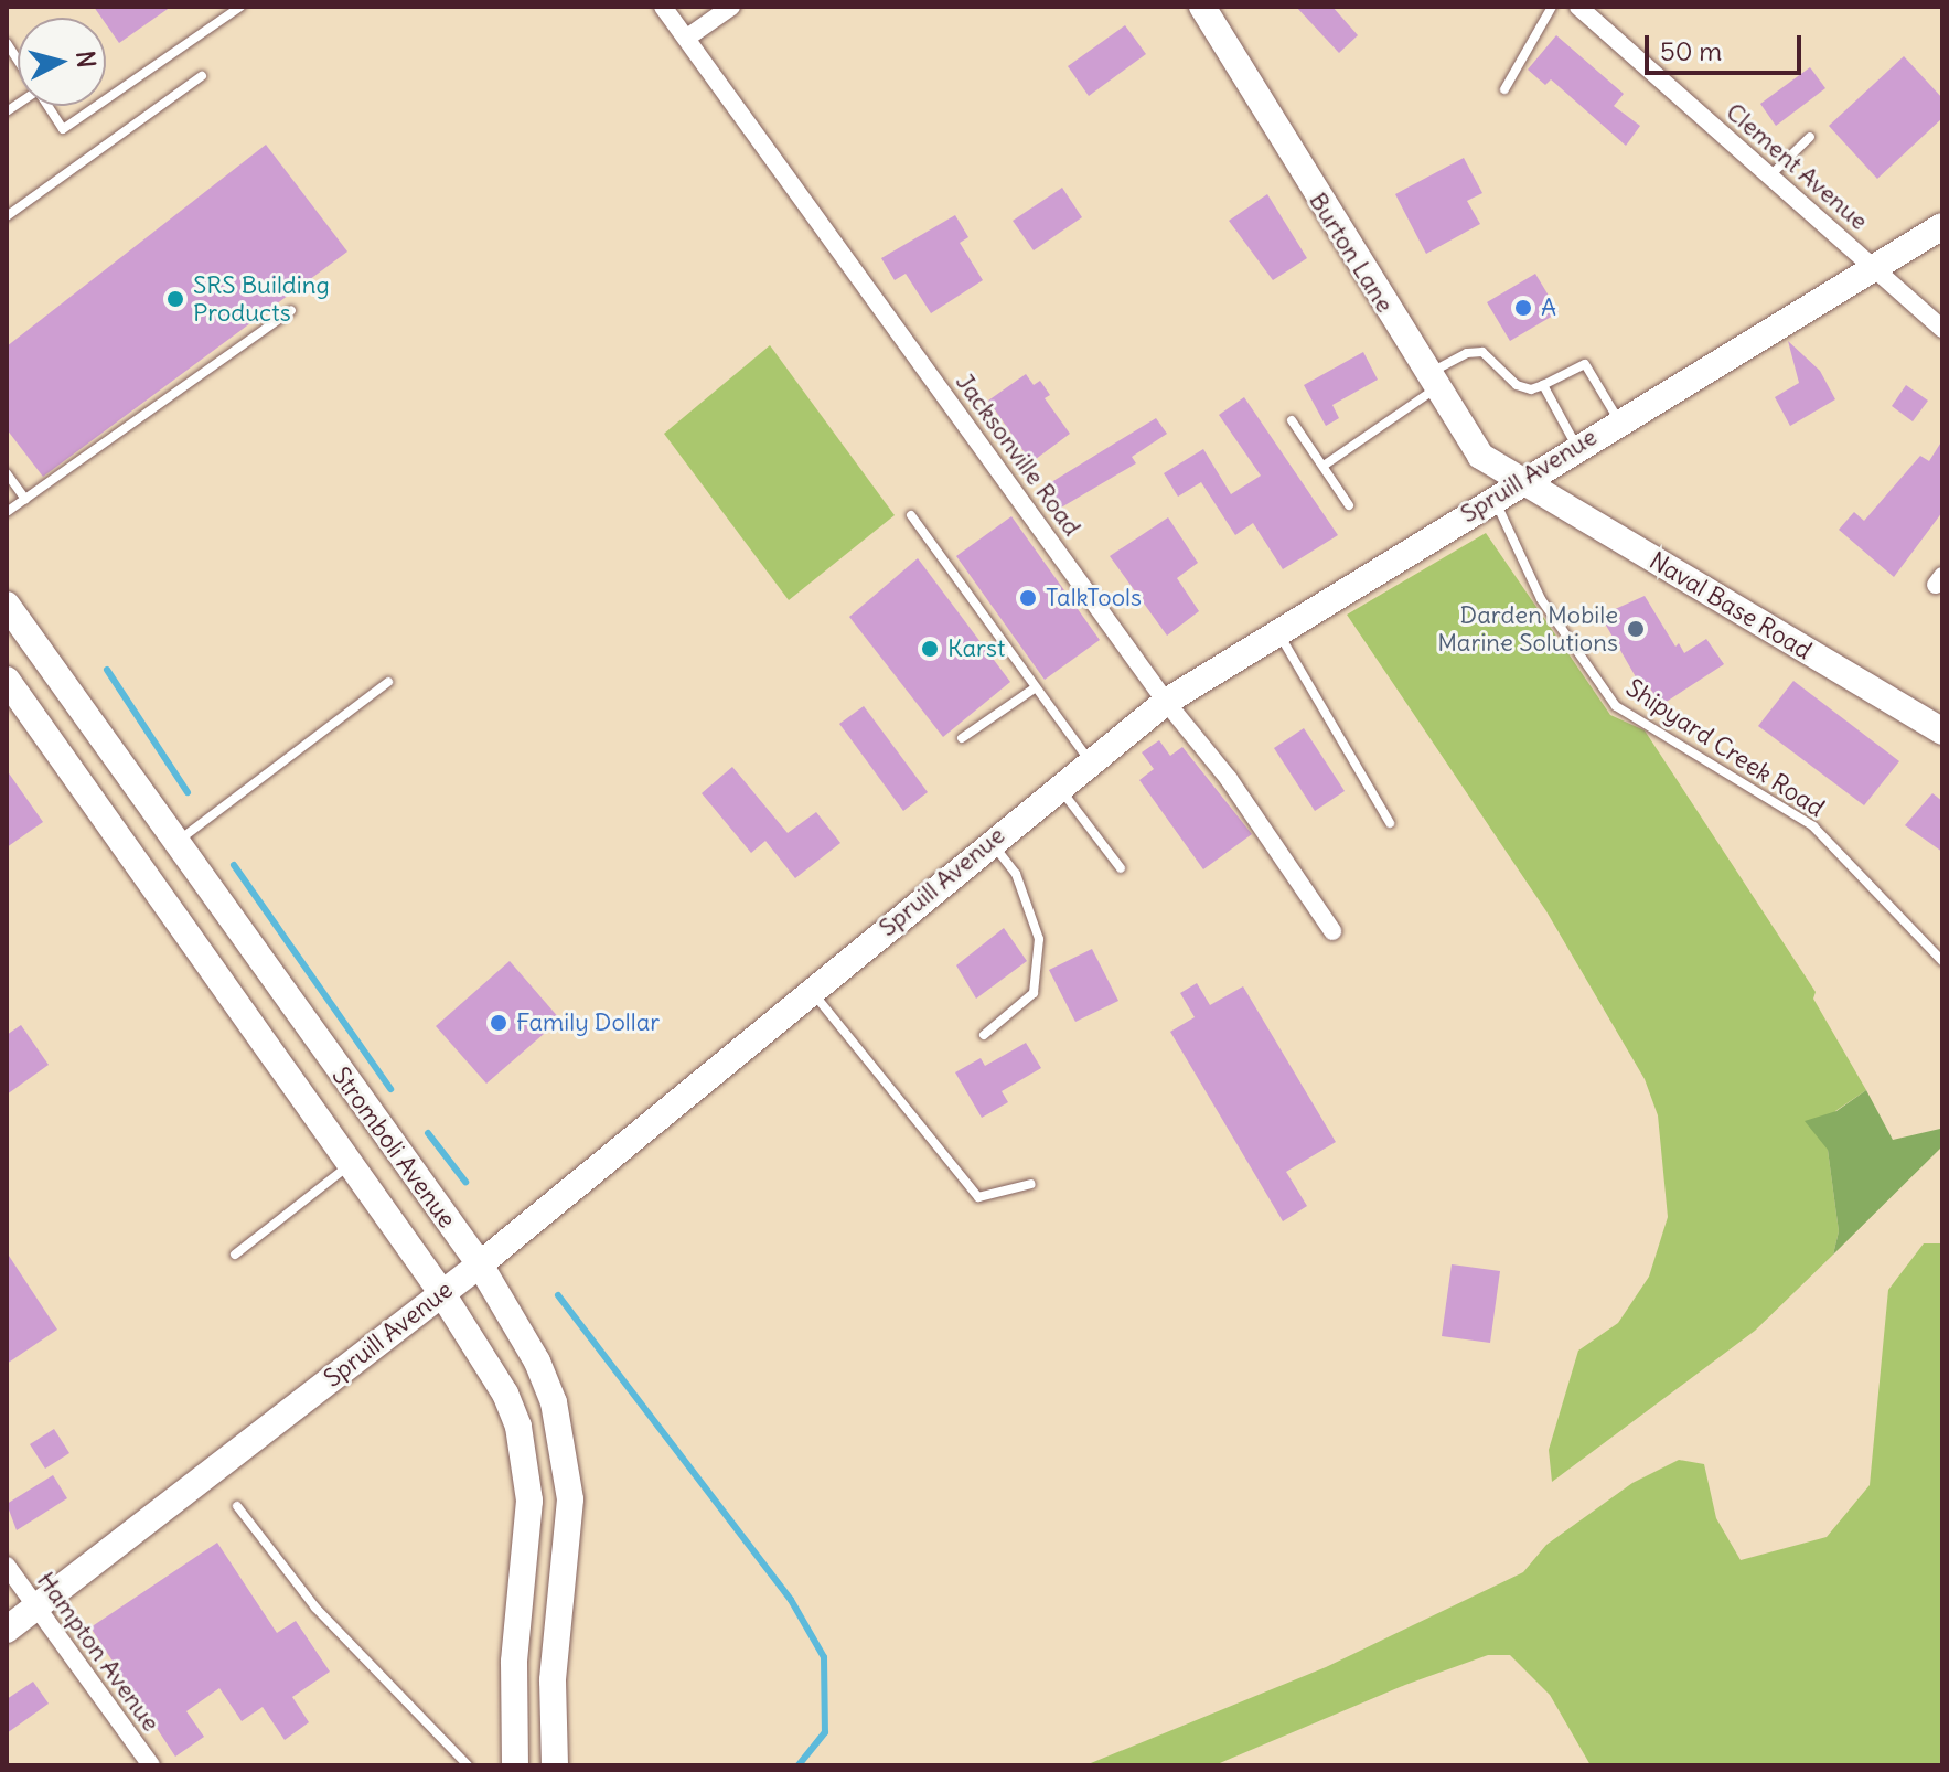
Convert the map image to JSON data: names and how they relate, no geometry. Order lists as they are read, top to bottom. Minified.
{"streets":{"street":["Clement Avenue","Burton Lane","Jacksonville Road","Spruill Avenue","Naval Base Road","Stromboli Avenue","Hampton Avenue"],"lane":["Shipyard Creek Road"]},"crossings":[["Clement Avenue","Spruill Avenue"],["Burton Lane","Spruill Avenue"],["Burton Lane","Naval Base Road"],["Jacksonville Road","Spruill Avenue"],["Spruill Avenue","Naval Base Road"],["Spruill Avenue","Shipyard Creek Road"],["Spruill Avenue","Stromboli Avenue"],["Spruill Avenue","Hampton Avenue"]],"places":["SRS Building Products","A","TalkTools","Darden Mobile Marine Solutions","Karst","Family Dollar"],"scale_bar":"50 m","north":"right"}
